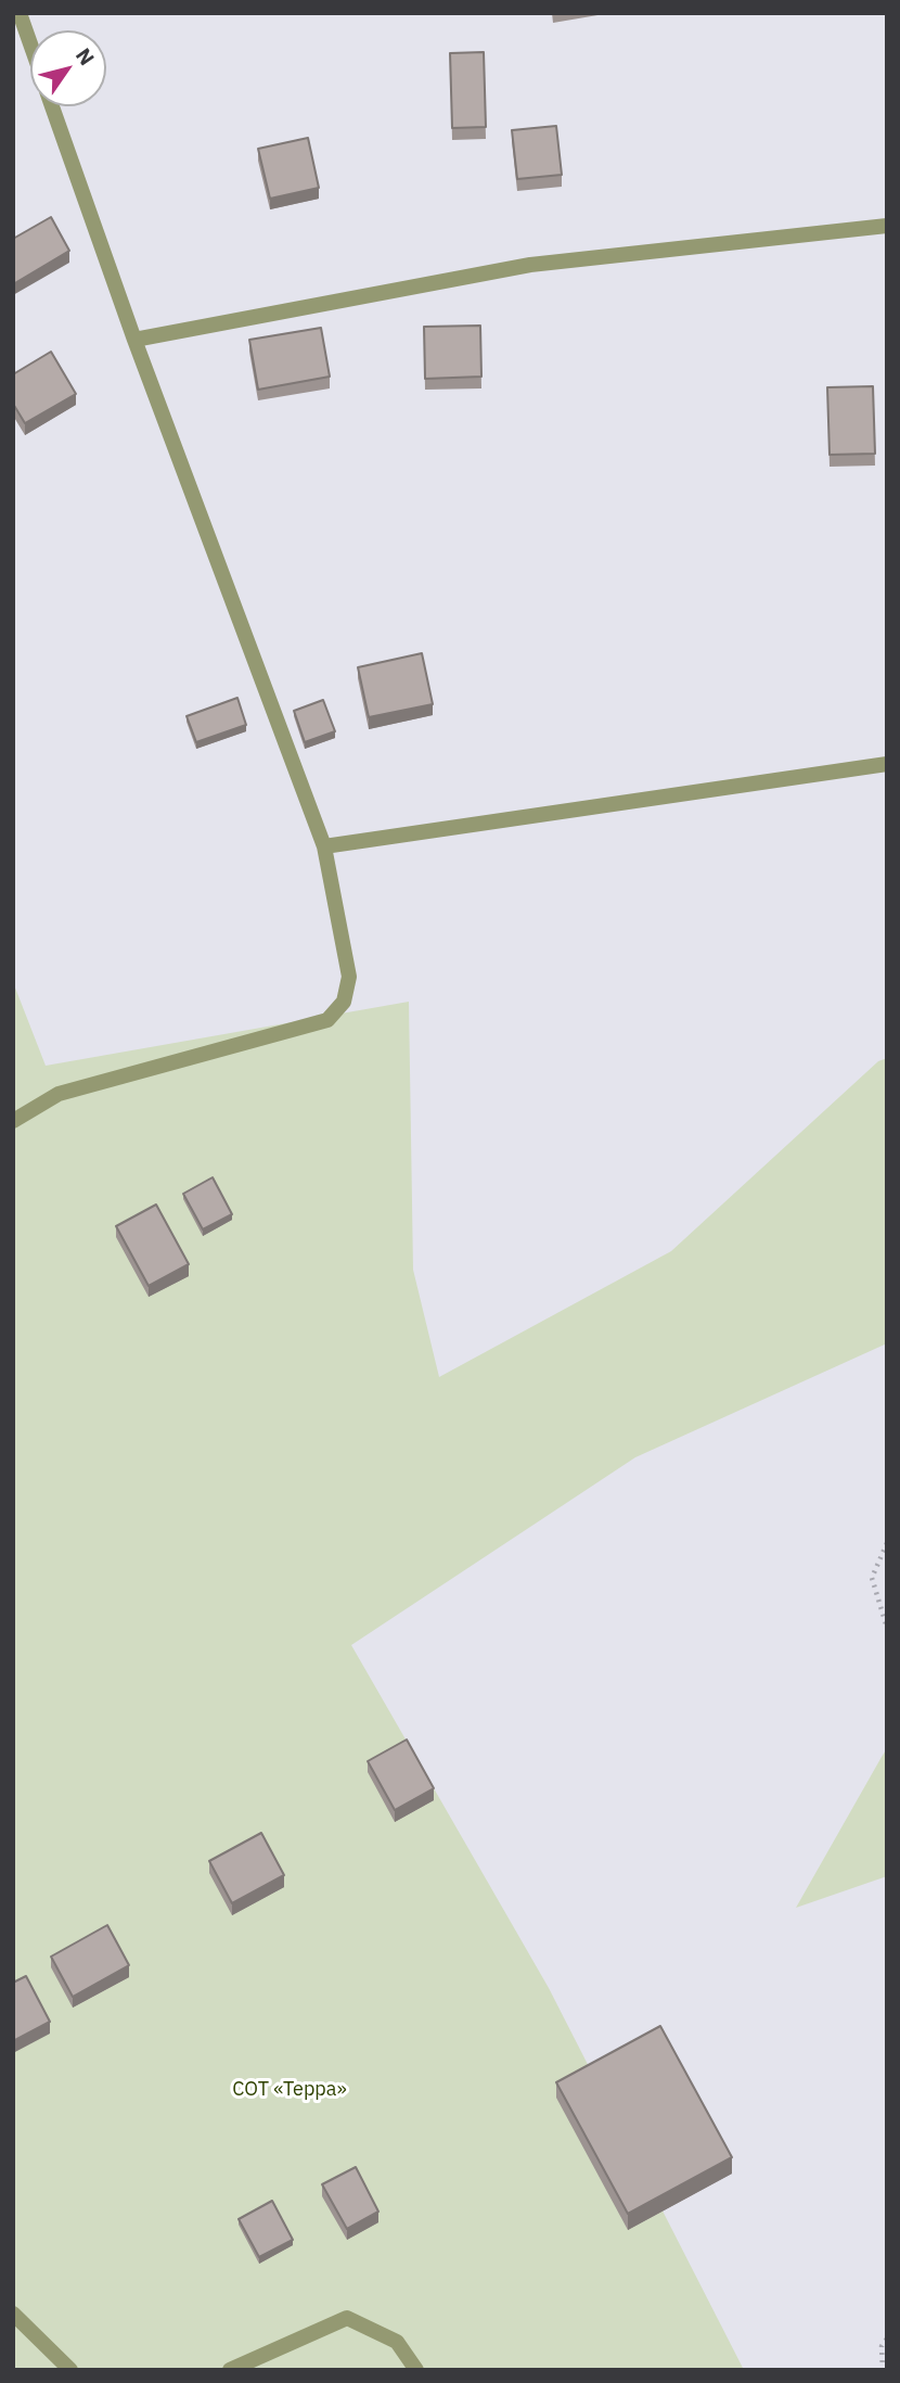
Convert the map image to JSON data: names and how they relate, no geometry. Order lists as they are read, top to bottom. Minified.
{"parks":["СОТ «Терра»"],"north":"top right"}
